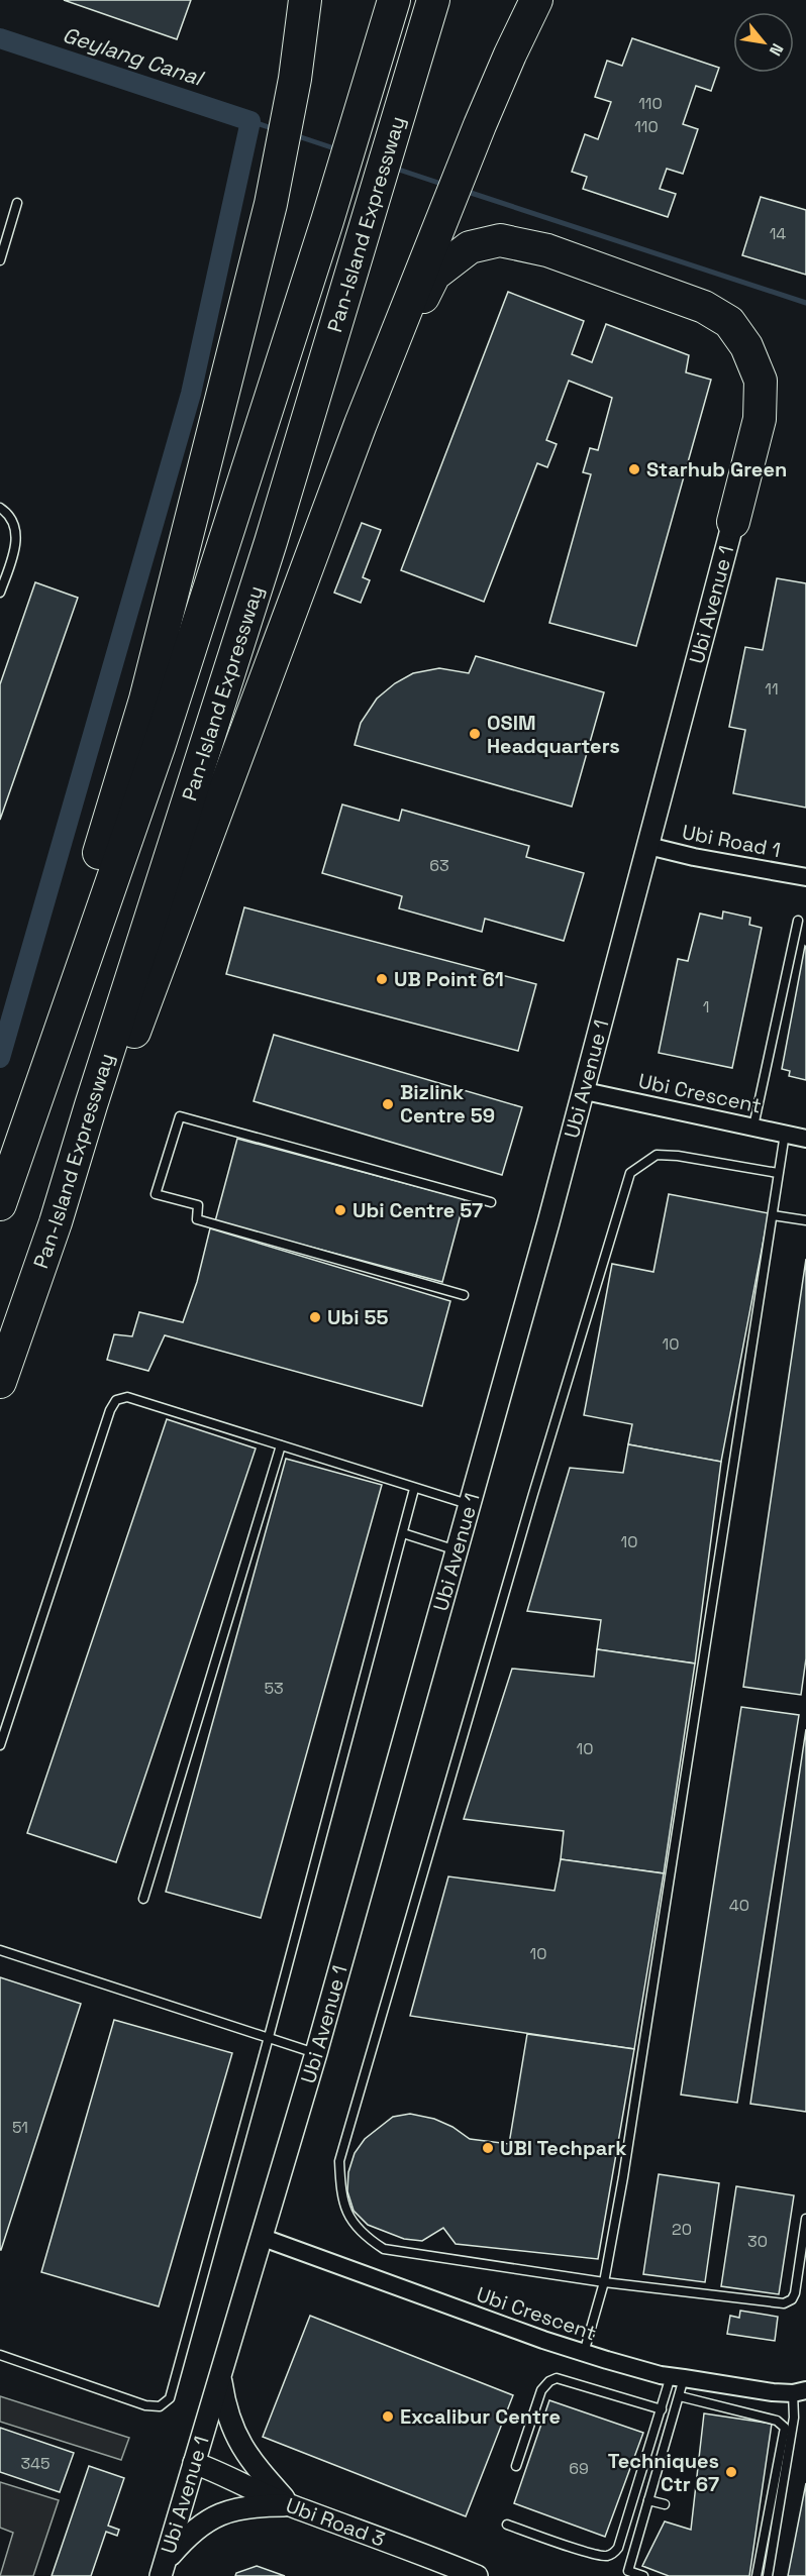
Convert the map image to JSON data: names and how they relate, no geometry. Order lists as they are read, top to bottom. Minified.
{"streets":{"highway":["Pan-Island Expressway"],"street":["Ubi Avenue 1","Ubi Road 1","Ubi Crescent","Ubi Road 3"]},"crossings":[["Ubi Avenue 1","Ubi Road 1"],["Ubi Avenue 1","Ubi Crescent"],["Ubi Avenue 1","Ubi Road 3"]],"water":["Geylang Canal"],"places":["Starhub Green","OSIM Headquarters","UB Point 61","Bizlink Centre 59","Ubi Centre 57","Ubi 55","UBI Techpark","Excalibur Centre","Techniques Ctr 67"],"house_numbers":["110","110","14","11","63","1","10","10","53","10","40","10","51","20","30","345","69"],"north":"bottom right"}
